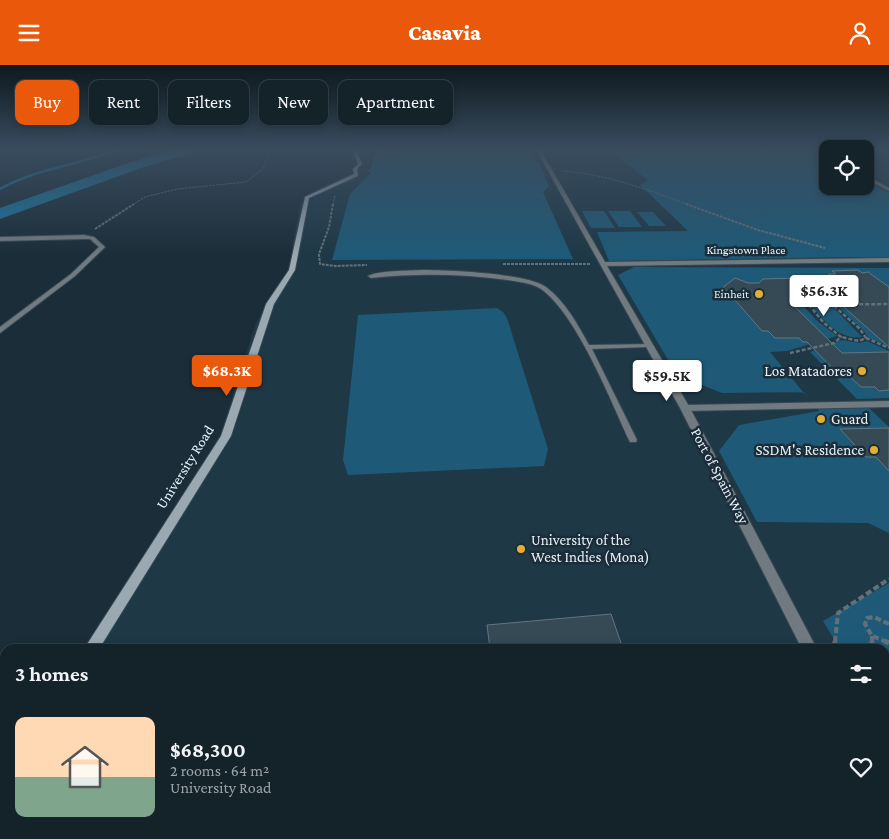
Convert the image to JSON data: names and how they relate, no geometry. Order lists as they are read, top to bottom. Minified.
{"streets":{"street":["Kingstown Place","University Road","Port of Spain Way"]},"crossings":[["Kingstown Place","Port of Spain Way"]],"places":["Einheit","Los Matadores","Guard","SSDM's Residence","University of the West Indies (Mona)"],"page":{"header":"Casavia","chip":["Buy","Rent","Filters","New","Apartment"],"price":["$56.3K","$68.3K","$59.5K"],"heading":"3 homes","list":[{"name":"$68,300","note":"2 rooms · 64 m² · University Road"}]}}
